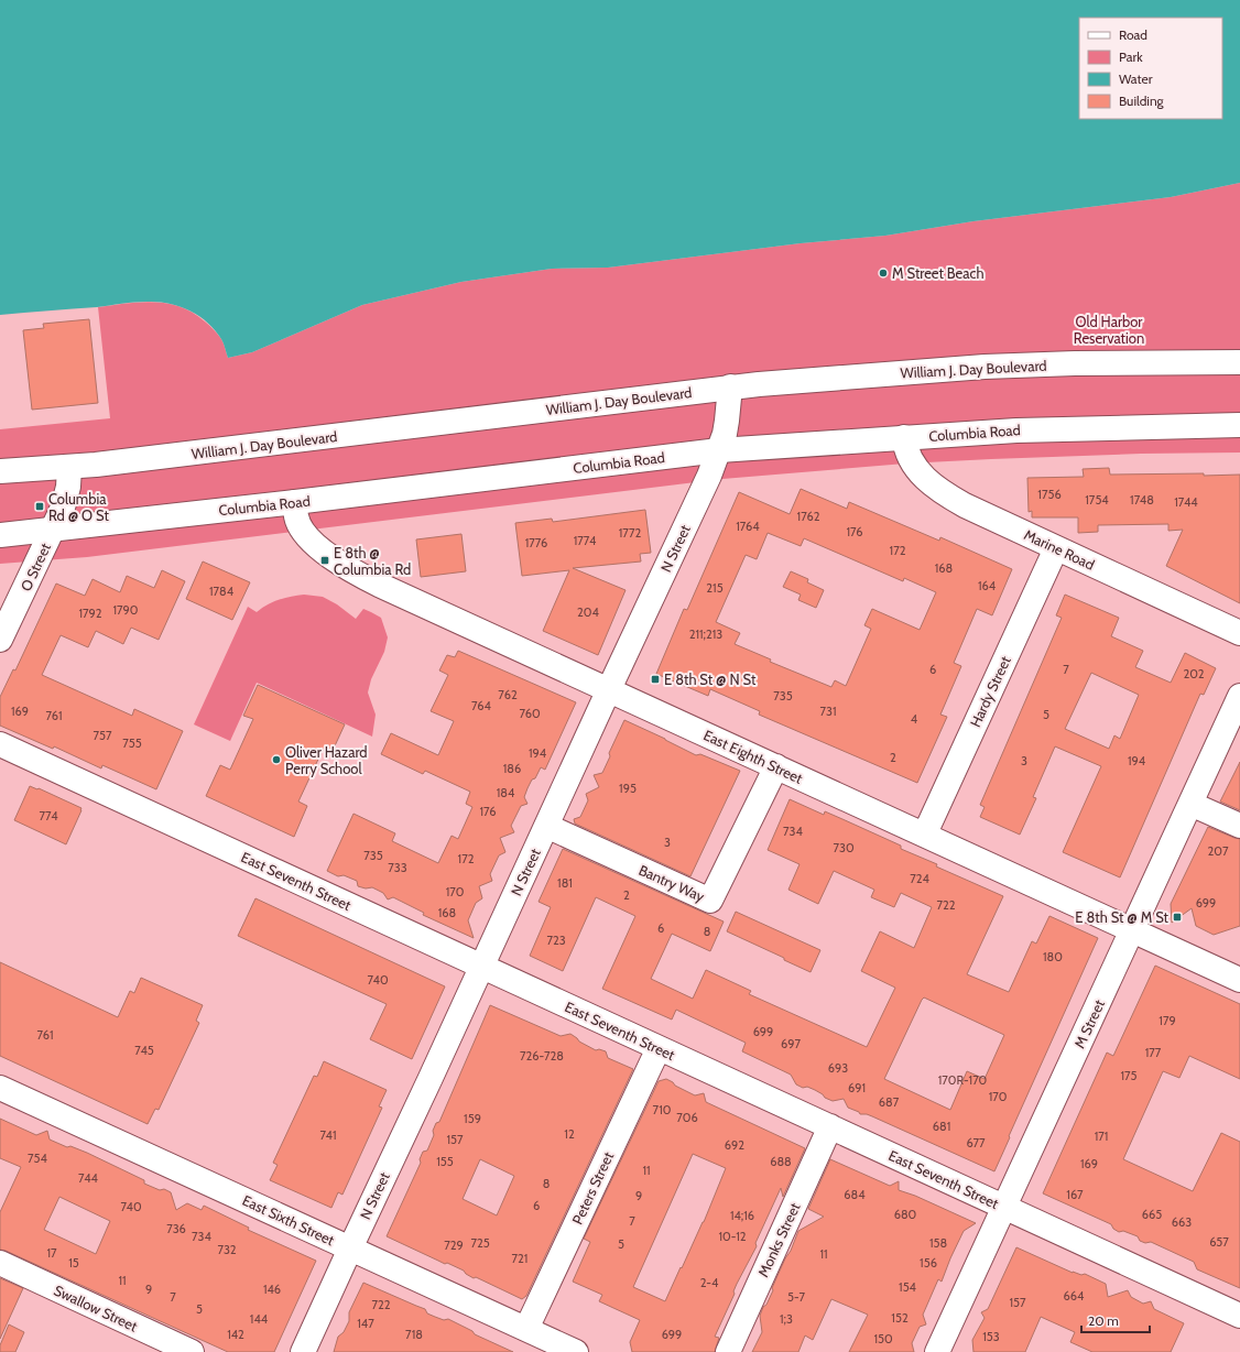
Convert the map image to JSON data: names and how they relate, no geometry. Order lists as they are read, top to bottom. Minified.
{"streets":{"street":["William J. Day Boulevard","Columbia Road","N Street","Marine Road","O Street","Hardy Street","East Eighth Street","East Seventh Street","Bantry Way","M Street","Peters Street","East Sixth Street","Monks Street","Swallow Street"]},"crossings":[["William J. Day Boulevard","N Street"],["William J. Day Boulevard","O Street"],["Columbia Road","N Street"],["Columbia Road","Marine Road"],["Columbia Road","O Street"],["Columbia Road","East Eighth Street"],["N Street","East Eighth Street"],["N Street","East Seventh Street"],["N Street","Bantry Way"],["N Street","East Sixth Street"],["Marine Road","Hardy Street"],["Hardy Street","East Eighth Street"],["East Eighth Street","Bantry Way"],["East Eighth Street","M Street"],["East Seventh Street","M Street"],["East Seventh Street","Peters Street"],["East Seventh Street","Monks Street"],["Peters Street","East Sixth Street"]],"parks":["Old Harbor Reservation"],"places":{"other":["M Street Beach","Oliver Hazard Perry School"],"transit":["Columbia Rd @ O St","E 8th @ Columbia Rd","E 8th St @ N St","E 8th St @ M St"]},"house_numbers":["1756","1754","1748","1744","1762","1764","176","1772","1774","1776","172","168","164","215","1784","1790","204","1792","211;213","6","7","202","762","735","764","169","731","760","5","761","4","757","755","194","2","3","194","186","195","184","176","774","734","3","730","207","735","172","733","724","181","170","2","699","722","168","6","8","723","180","740","179","699","761","697","745","177","726-728","693","175","170R-170","691","170","687","710","706","159","681","12","741","171","157","677","692","754","155","688","169","11","744","8","684","167","9","6","740","680","665","14;16","7","663","736","734","10-12","657","725","158","5","729","732","17","11","721","15","156","11","2-4","154","9","146","664","7","5-7","157","722","5","152","144","1;3","147","142","718","699","153","150"],"legend":["Road","Park","Water","Building"],"scale_bar":"20 m"}
